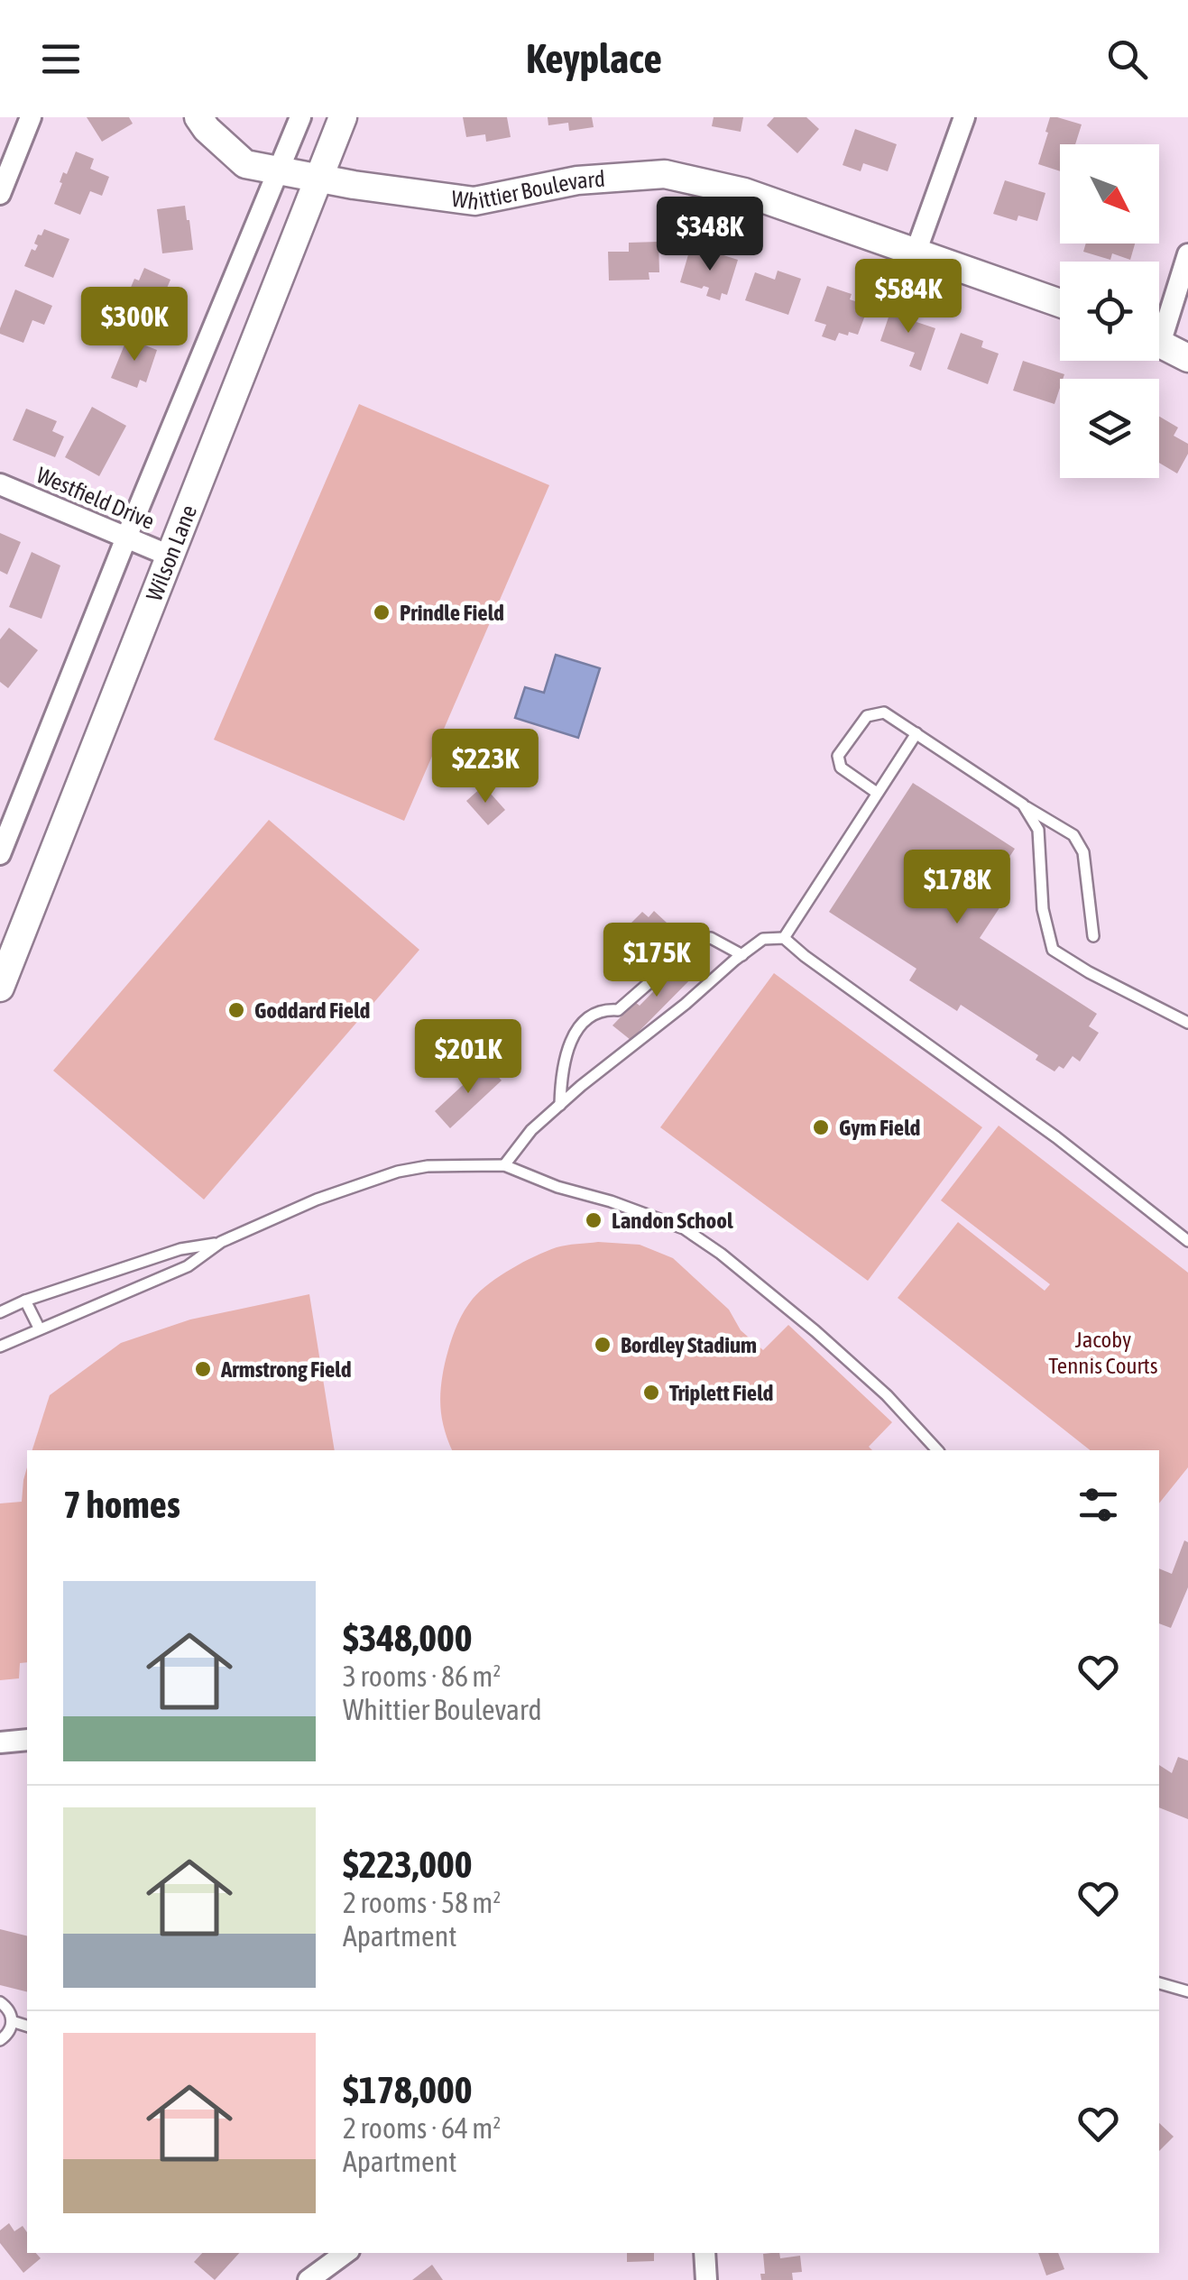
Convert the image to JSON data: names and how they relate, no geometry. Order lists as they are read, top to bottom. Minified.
{"streets":{"street":["Whittier Boulevard","Westfield Drive","Wilson Lane"]},"crossings":[["Whittier Boulevard","Wilson Lane"],["Westfield Drive","Wilson Lane"]],"parks":["Jacoby Tennis Courts"],"places":["Prindle Field","Goddard Field","Gym Field","Landon School","Bordley Stadium","Armstrong Field","Triplett Field"],"north":"bottom right","page":{"header":"Keyplace","price":["$348K","$584K","$300K","$223K","$178K","$175K","$201K"],"heading":"7 homes","list":[{"name":"$348,000","note":"3 rooms · 86 m² · Whittier Boulevard"},{"name":"$223,000","note":"2 rooms · 58 m² · Apartment"},{"name":"$178,000","note":"2 rooms · 64 m² · Apartment"}]}}
